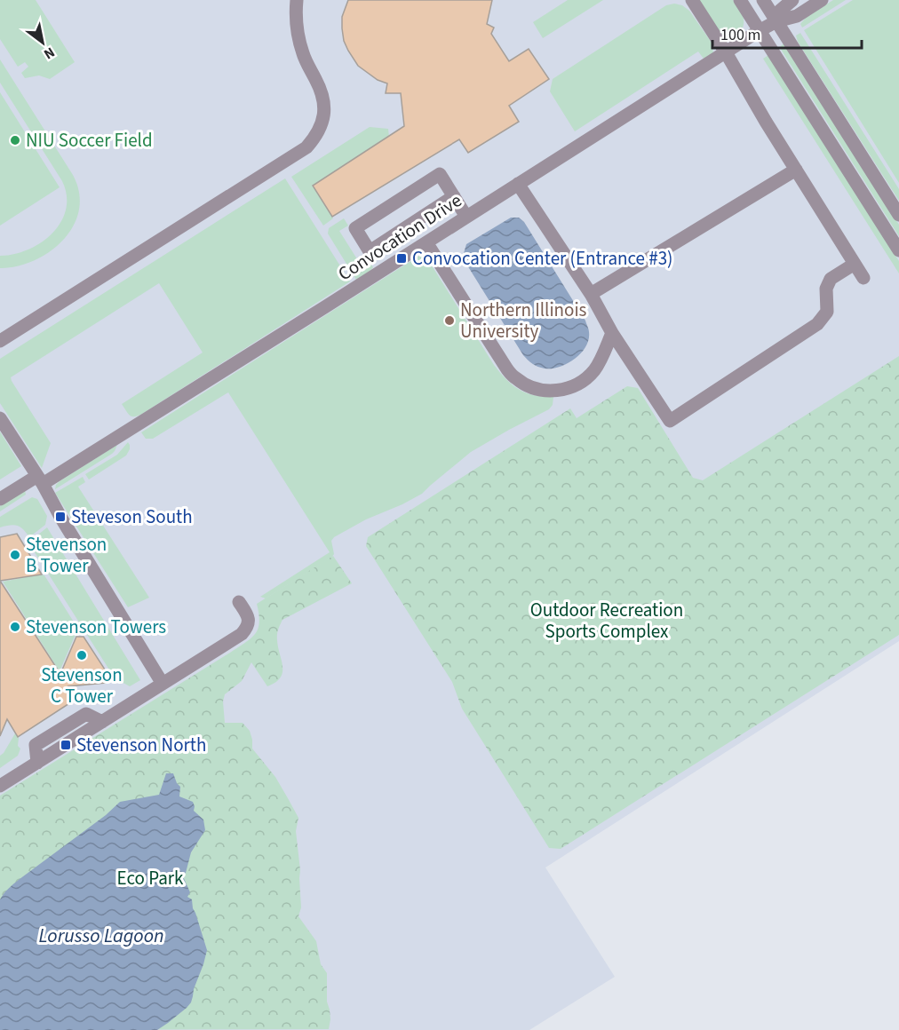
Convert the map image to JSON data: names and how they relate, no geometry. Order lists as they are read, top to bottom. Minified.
{"streets":{"street":["Convocation Drive"]},"water":["Lorusso Lagoon"],"parks":["Outdoor Recreation Sports Complex","Eco Park"],"places":{"other":["NIU Soccer Field","Northern Illinois University","Stevenson B Tower","Stevenson Towers","Stevenson C Tower"],"transit":["Convocation Center (Entrance #3)","Steveson South","Stevenson North"]},"scale_bar":"100 m","north":"bottom right"}
